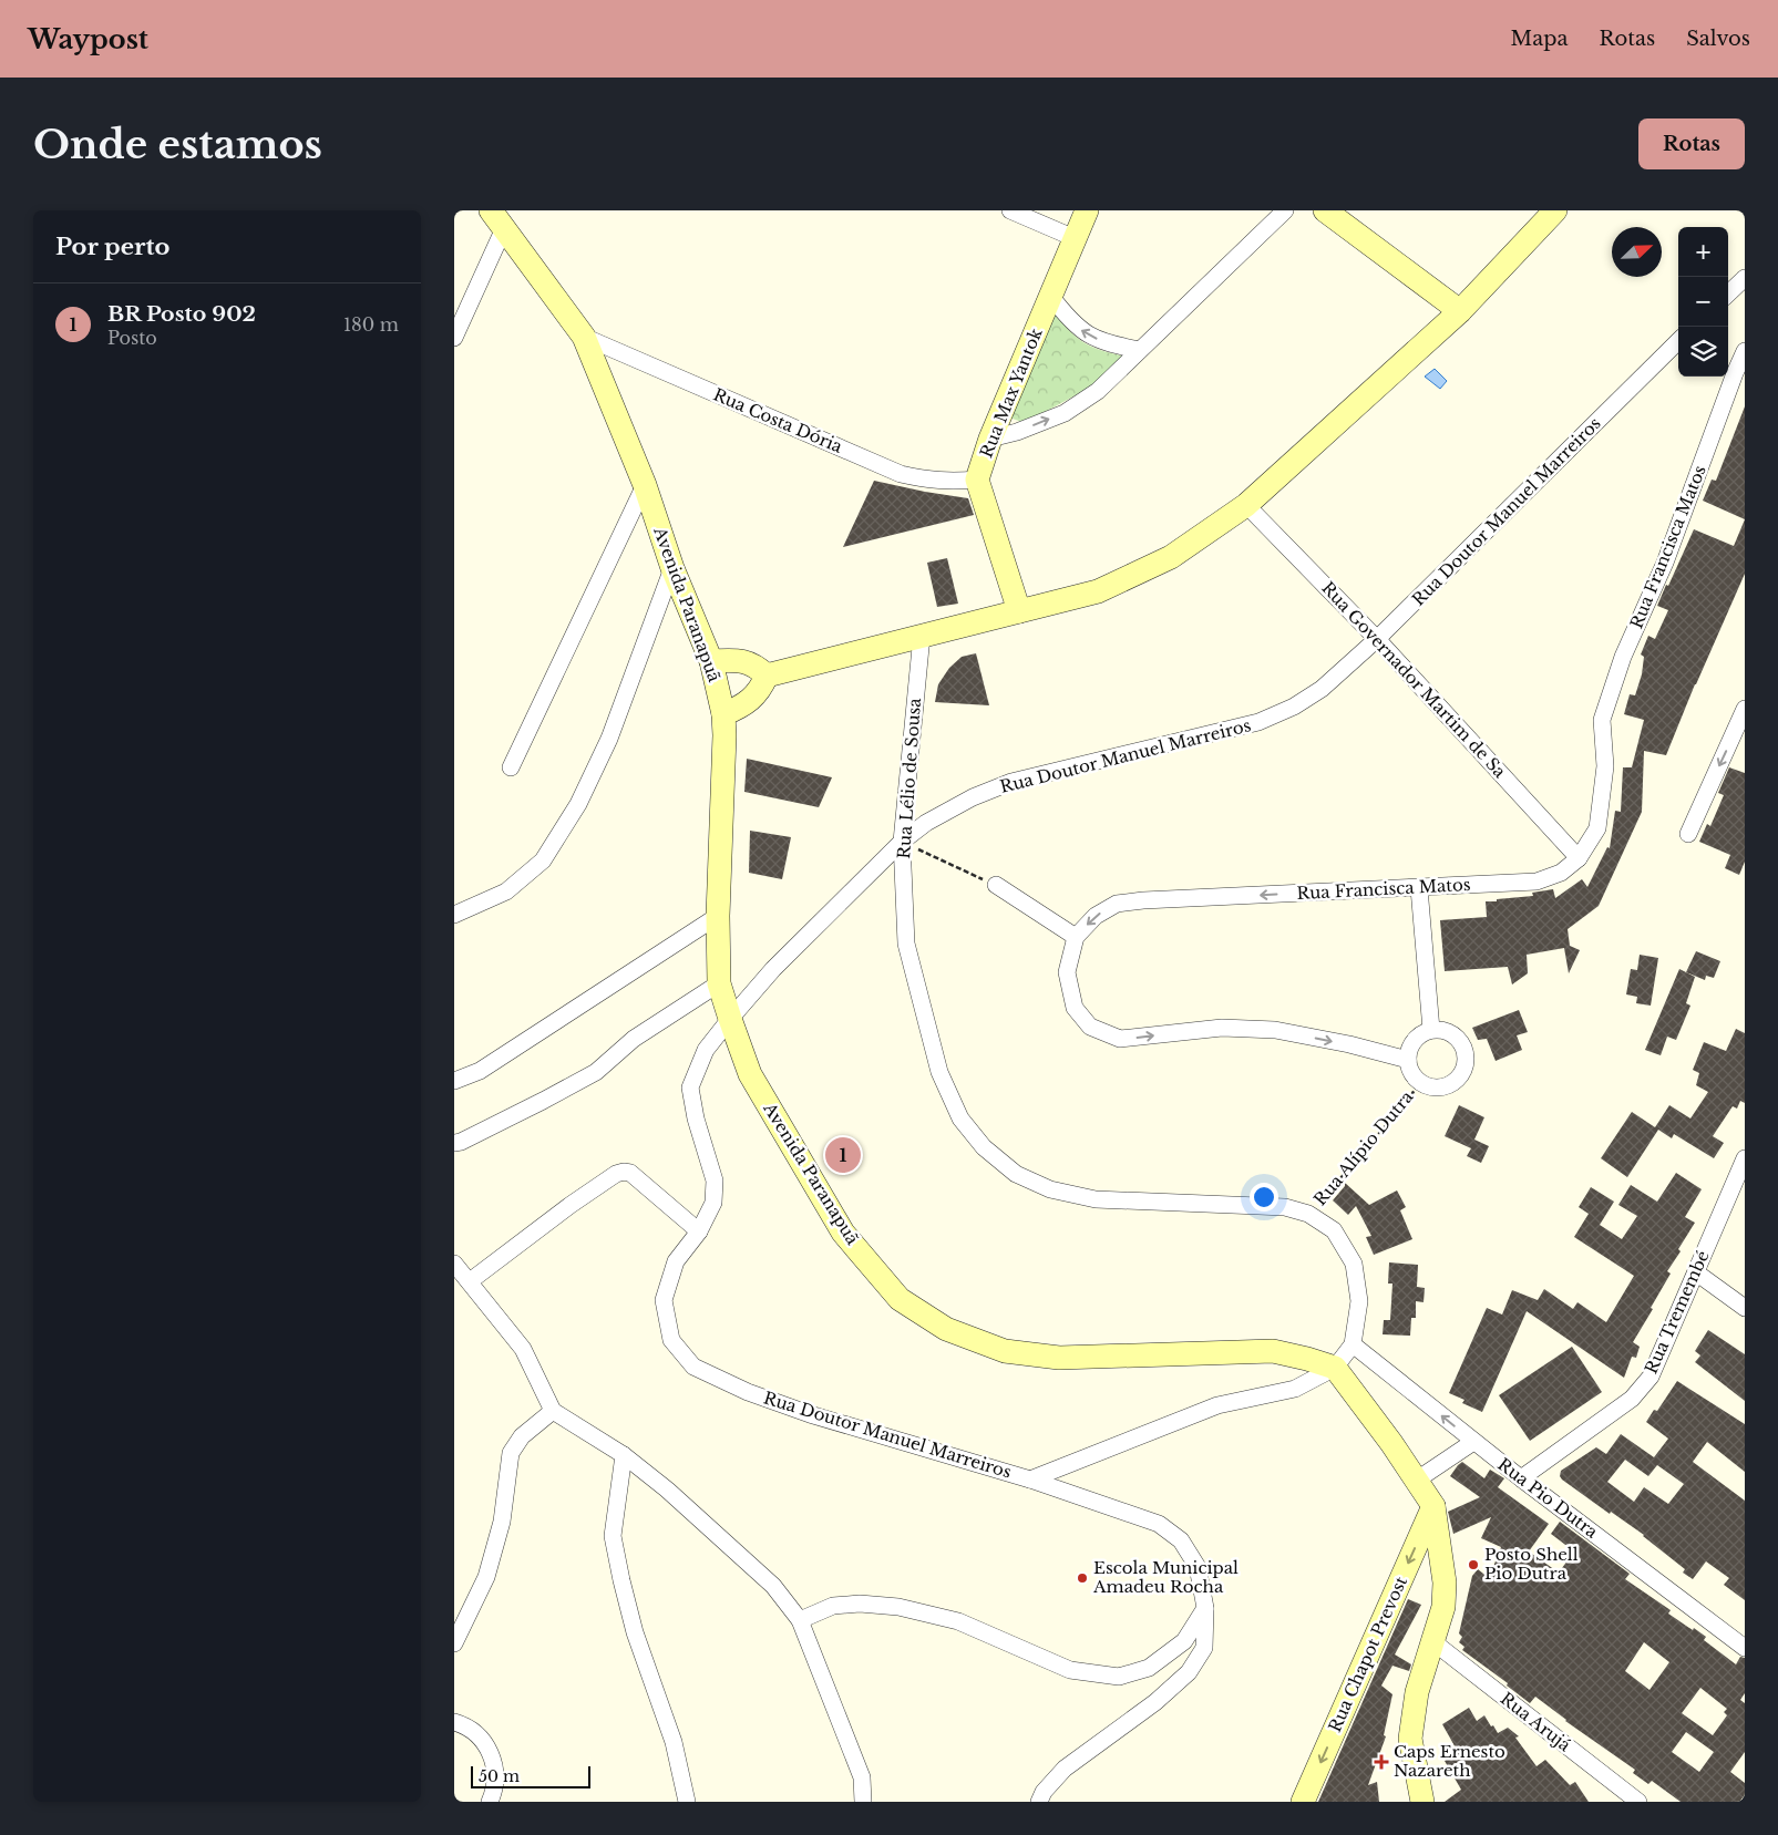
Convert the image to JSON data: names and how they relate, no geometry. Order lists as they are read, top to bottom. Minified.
{"streets":{"street":["Rua Max Yantok","Rua Costa Dória","Rua Doutor Manuel Marreiros","Rua Francisca Matos","Avenida Paranapuã","Rua Governador Martim de Sa","Rua Lélio de Sousa","Rua Tremembé","Rua Pio Dutra","Rua Chapot Prevost","Rua Arujá"],"path":["Rua Alípio Dutra"]},"crossings":[["Rua Max Yantok","Rua Costa Dória"],["Rua Costa Dória","Avenida Paranapuã"],["Rua Doutor Manuel Marreiros","Avenida Paranapuã"],["Rua Doutor Manuel Marreiros","Rua Governador Martim de Sa"],["Rua Doutor Manuel Marreiros","Rua Lélio de Sousa"],["Rua Francisca Matos","Rua Governador Martim de Sa"],["Rua Francisca Matos","Rua Alípio Dutra"],["Rua Lélio de Sousa","Rua Alípio Dutra"],["Rua Lélio de Sousa","Rua Pio Dutra"],["Rua Tremembé","Rua Pio Dutra"]],"places":{"other":["Posto Shell Pio Dutra","Escola Municipal Amadeu Rocha"],"health":["Caps Ernesto Nazareth"]},"scale_bar":"50 m","north":"top right","page":{"header":"Waypost","nav":["Mapa","Rotas","Salvos"],"buttons":"Rotas","title":"Onde estamos","heading":"Por perto","map_buttons":["+","−"],"list":[{"mark":"1","name":"BR Posto 902","note":"Posto","value":"180 m"}],"pins":"1","scale":"50 m"}}
